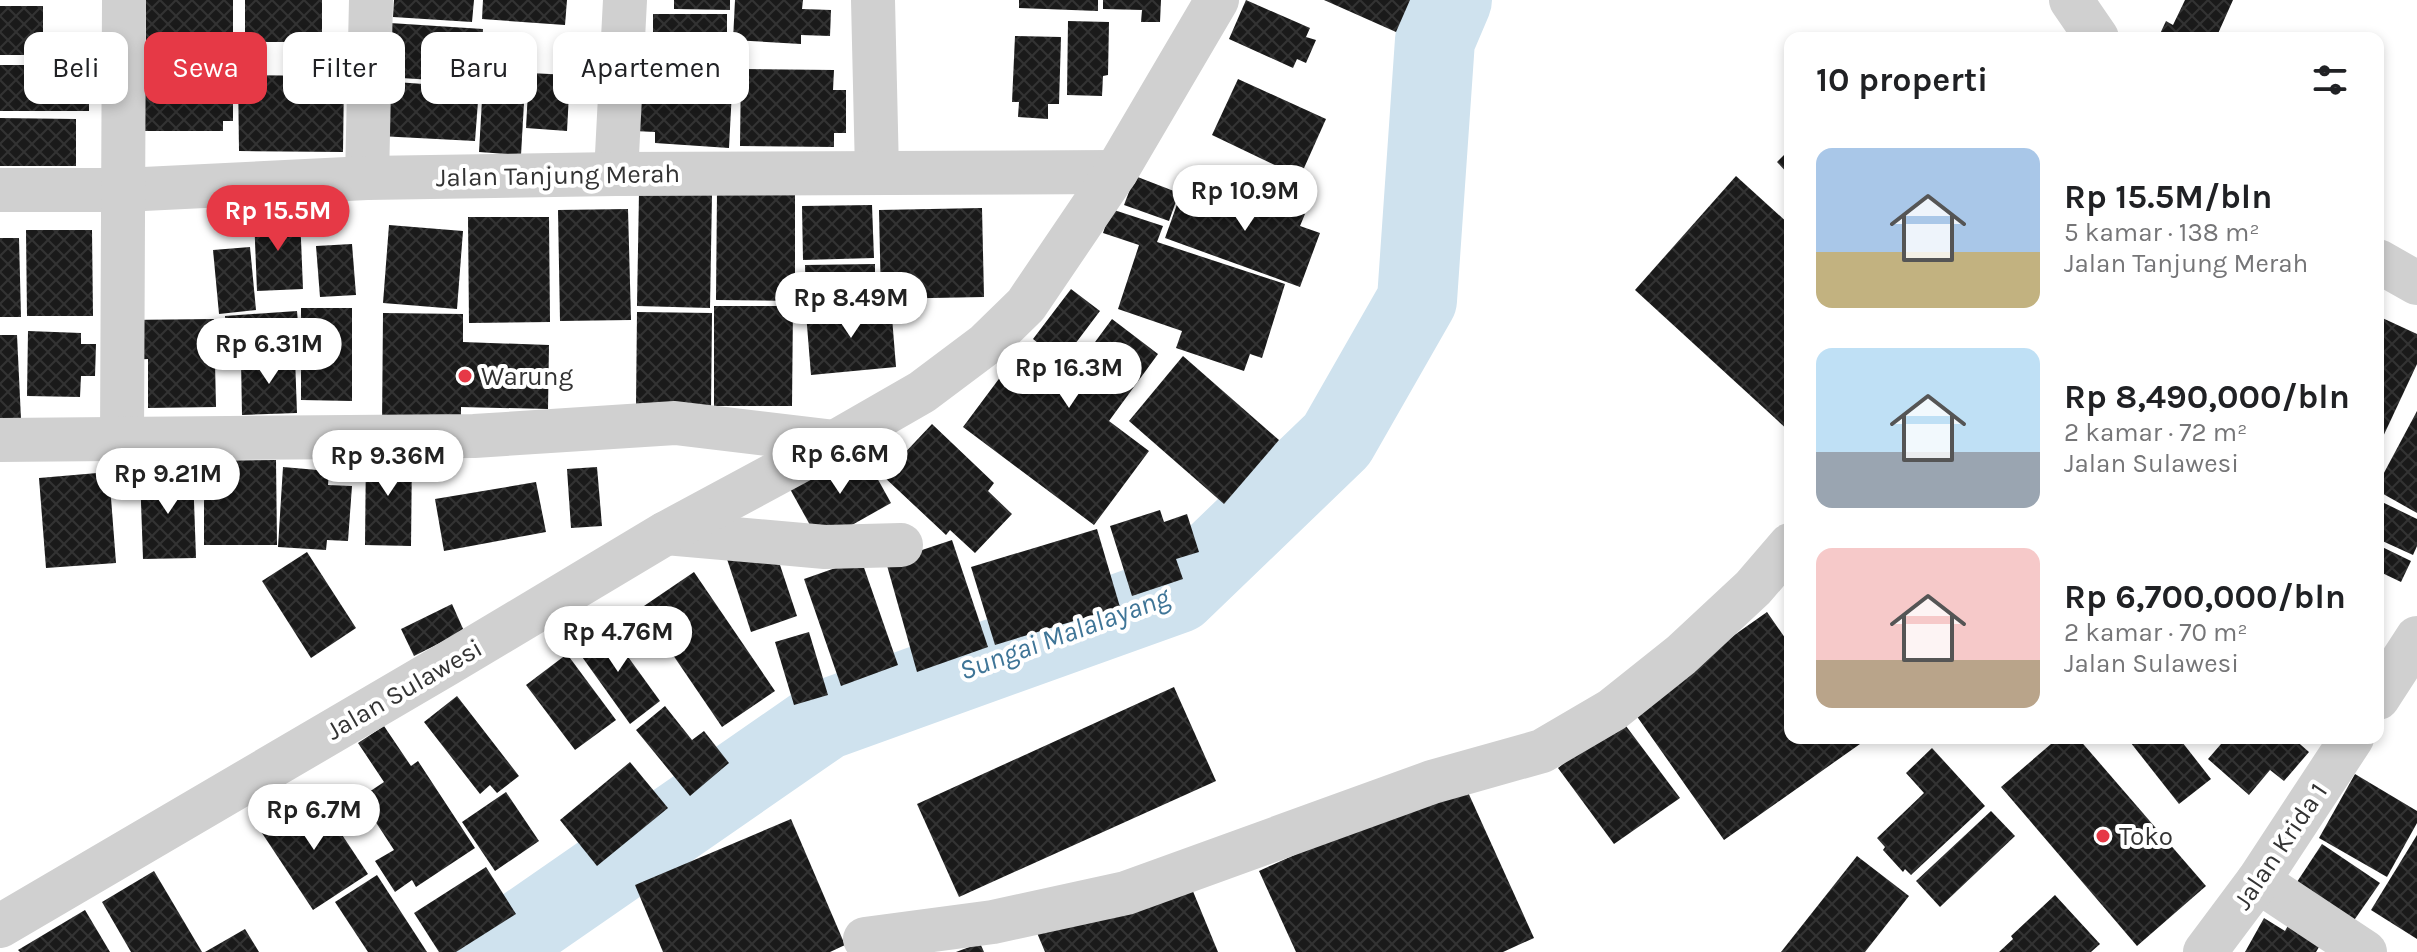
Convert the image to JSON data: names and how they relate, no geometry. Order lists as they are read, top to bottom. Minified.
{"streets":{"street":["Jalan Tanjung Merah","Jalan Sulawesi","Jalan Krida 1"]},"crossings":[["Jalan Tanjung Merah","Jalan Sulawesi"]],"water":["Sungai Malalayang"],"places":["Warung","Toko"],"page":{"chip":["Beli","Sewa","Filter","Baru","Apartemen"],"heading":"10 properti","list":[{"name":"Rp 15.5M/bln","note":"5 kamar · 138 m² · Jalan Tanjung Merah"},{"name":"Rp 8,490,000/bln","note":"2 kamar · 72 m² · Jalan Sulawesi"},{"name":"Rp 6,700,000/bln","note":"2 kamar · 70 m² · Jalan Sulawesi"}],"price":["Rp 10.9M","Rp 15.5M","Rp 8.49M","Rp 6.31M","Rp 16.3M","Rp 6.6M","Rp 9.36M","Rp 9.21M","Rp 4.76M","Rp 6.7M"]}}
